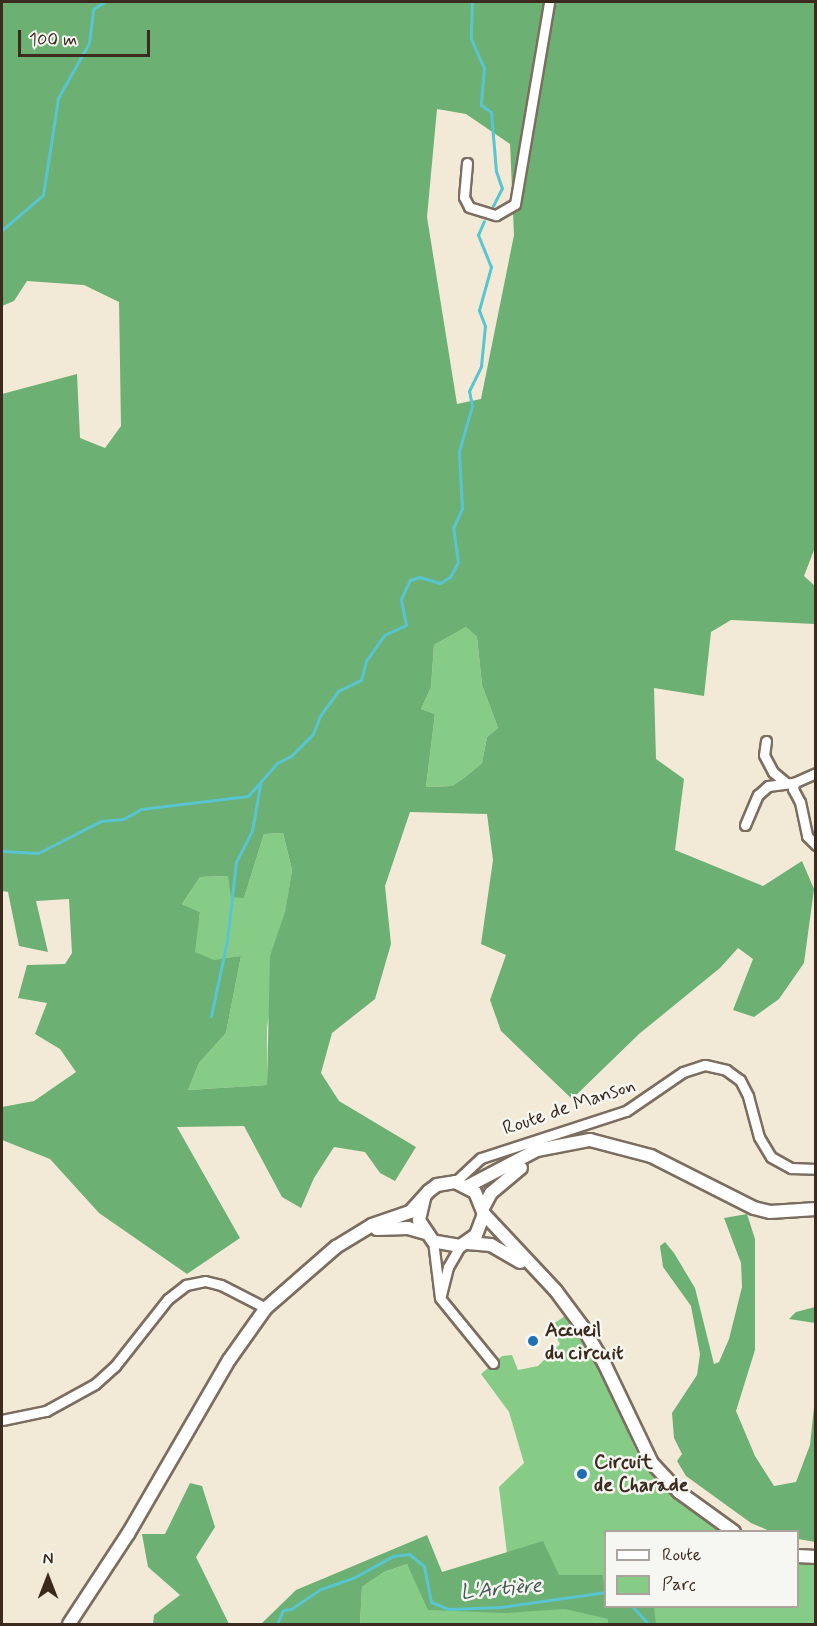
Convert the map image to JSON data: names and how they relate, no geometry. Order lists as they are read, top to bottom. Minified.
{"streets":{"street":["Route de Manson"]},"water":["L'Artière"],"places":["Accueil du circuit","Circuit de Charade"],"legend":["Route","Parc"],"scale_bar":"100 m","north":"top"}
